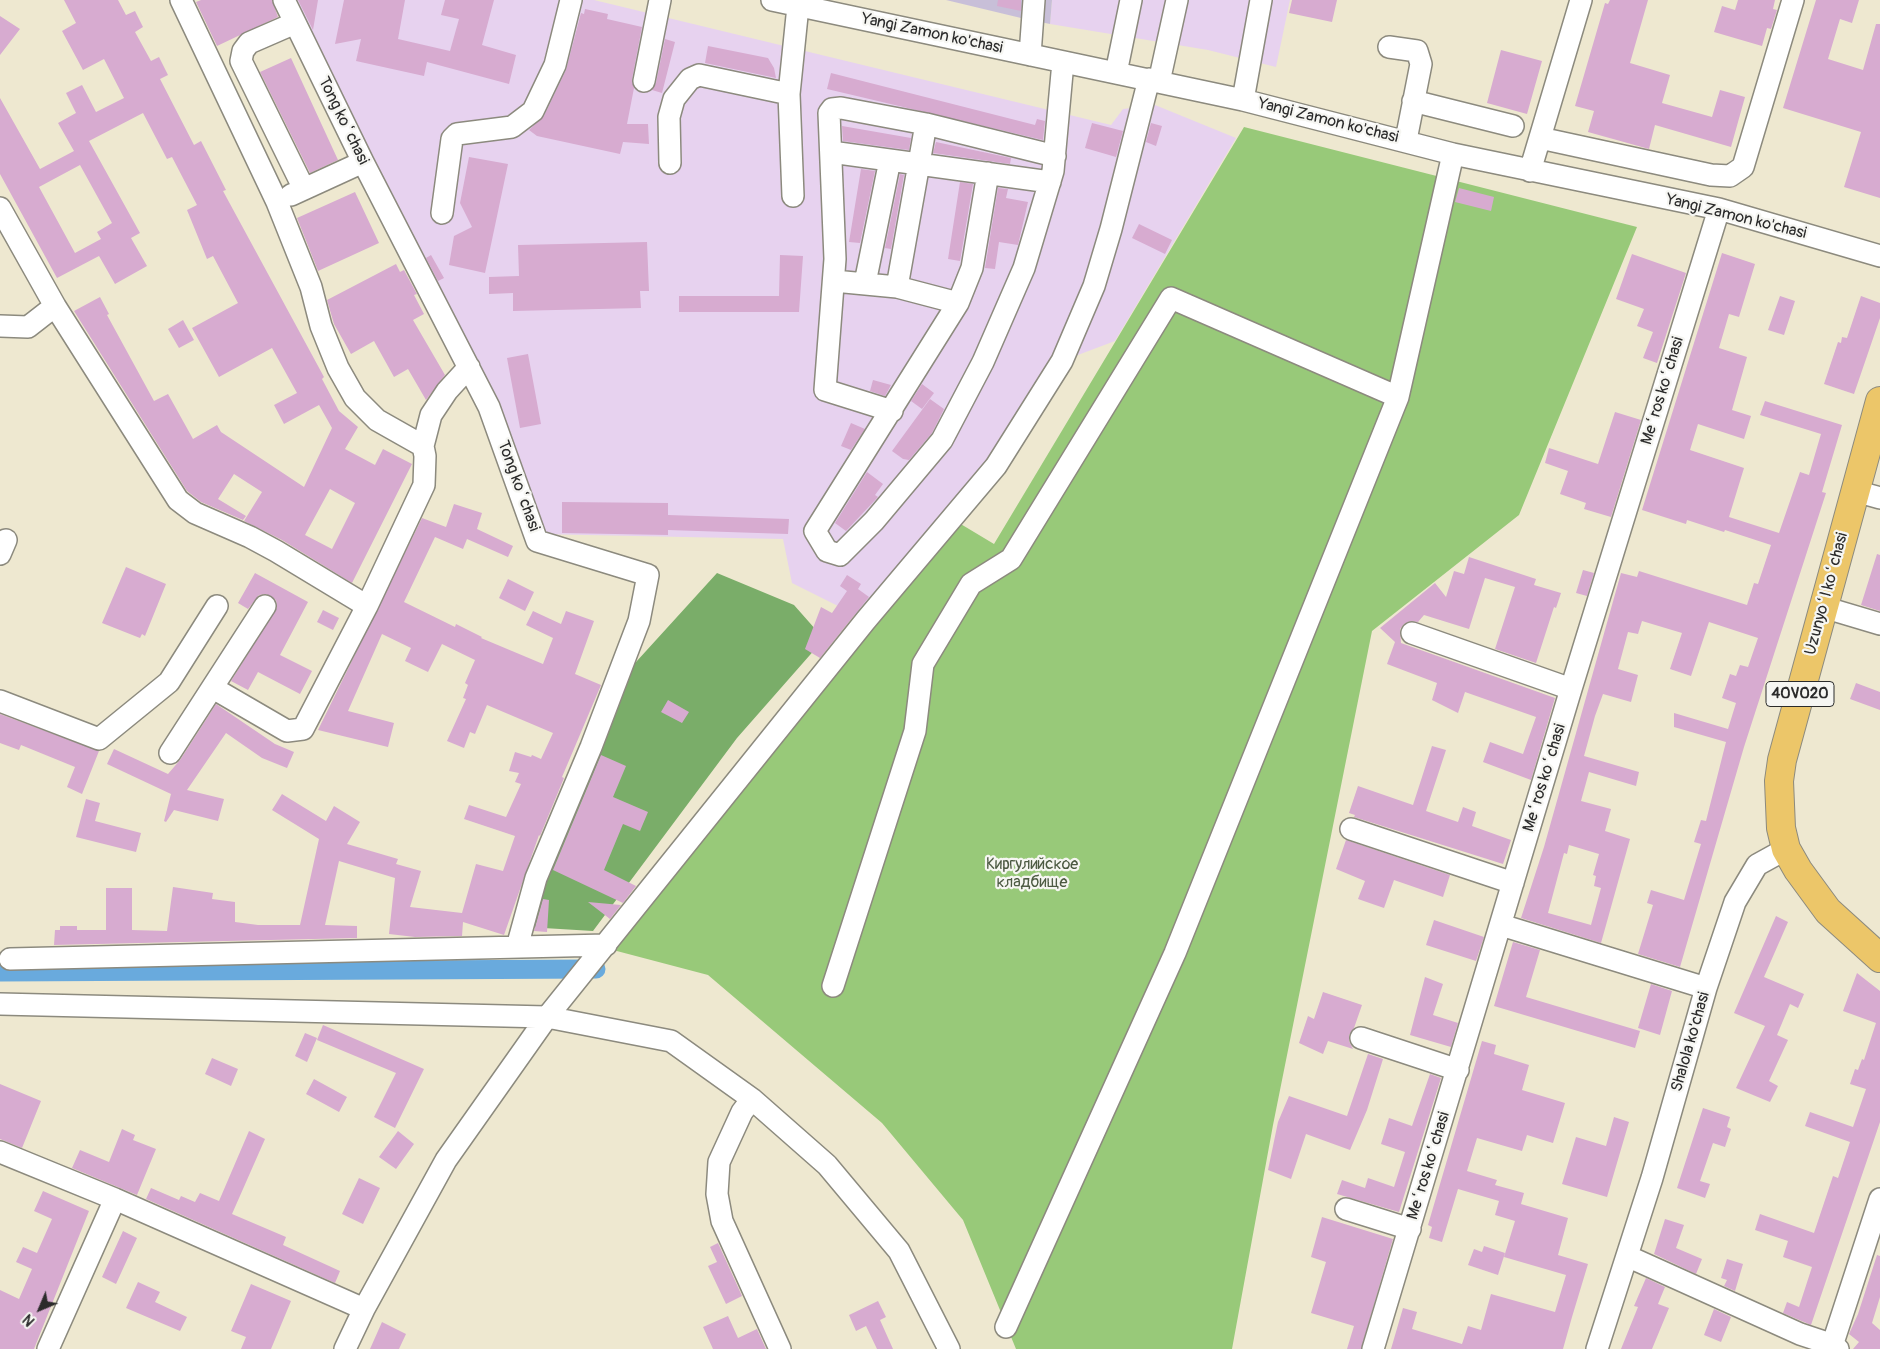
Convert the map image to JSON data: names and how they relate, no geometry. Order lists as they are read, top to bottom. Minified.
{"streets":{"main road":["Uzunyoʻl koʻchasi","40V020"],"street":["Yangi Zamon ko'chasi","Tong koʻchasi","Meʻros koʻchasi","Shalola ko'chasi"]},"crossings":[["Yangi Zamon ko'chasi","Meʻros koʻchasi"],["Uzunyoʻl koʻchasi","Shalola ko'chasi"]],"parks":["Киргулийское кладбище"],"north":"bottom left"}
